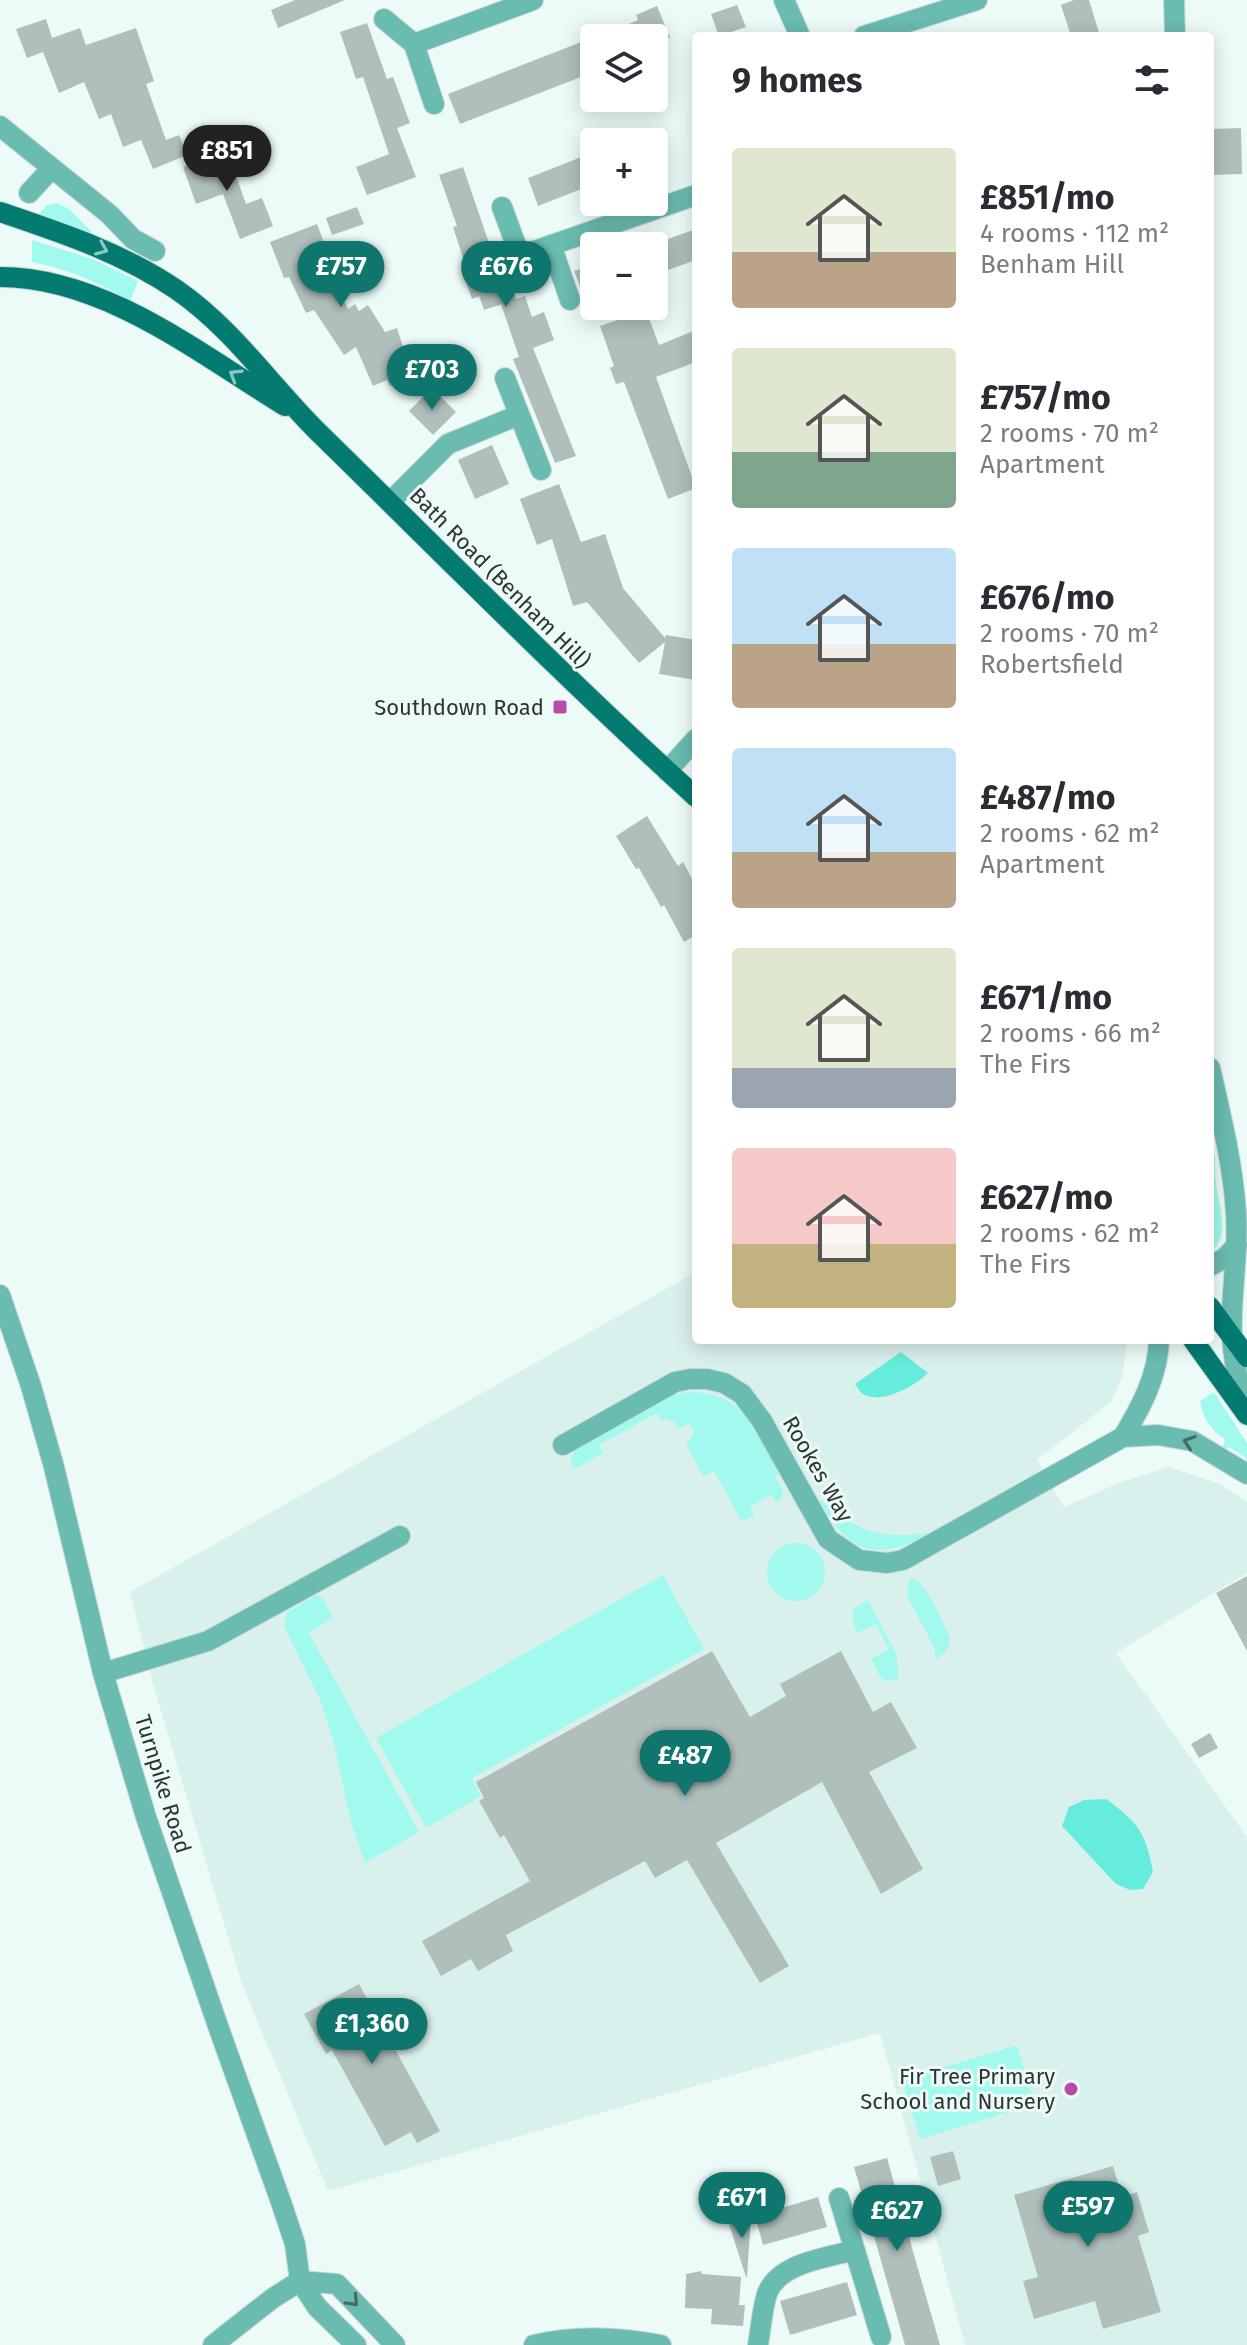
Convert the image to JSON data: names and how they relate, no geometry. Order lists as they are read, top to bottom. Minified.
{"streets":{"main road":["Bath Road (Benham Hill)"],"street":["Rookes Way","Turnpike Road"]},"places":{"transit":["Southdown Road"],"other":["Fir Tree Primary School and Nursery"]},"page":{"map_buttons":["+","−"],"heading":"9 homes","price":["£851","£757","£676","£703","£487","£1,360","£671","£597","£627"],"list":[{"name":"£851/mo","note":"4 rooms · 112 m² · Benham Hill"},{"name":"£757/mo","note":"2 rooms · 70 m² · Apartment"},{"name":"£676/mo","note":"2 rooms · 70 m² · Robertsfield"},{"name":"£487/mo","note":"2 rooms · 62 m² · Apartment"},{"name":"£671/mo","note":"2 rooms · 66 m² · The Firs"},{"name":"£627/mo","note":"2 rooms · 62 m² · The Firs"}]}}
